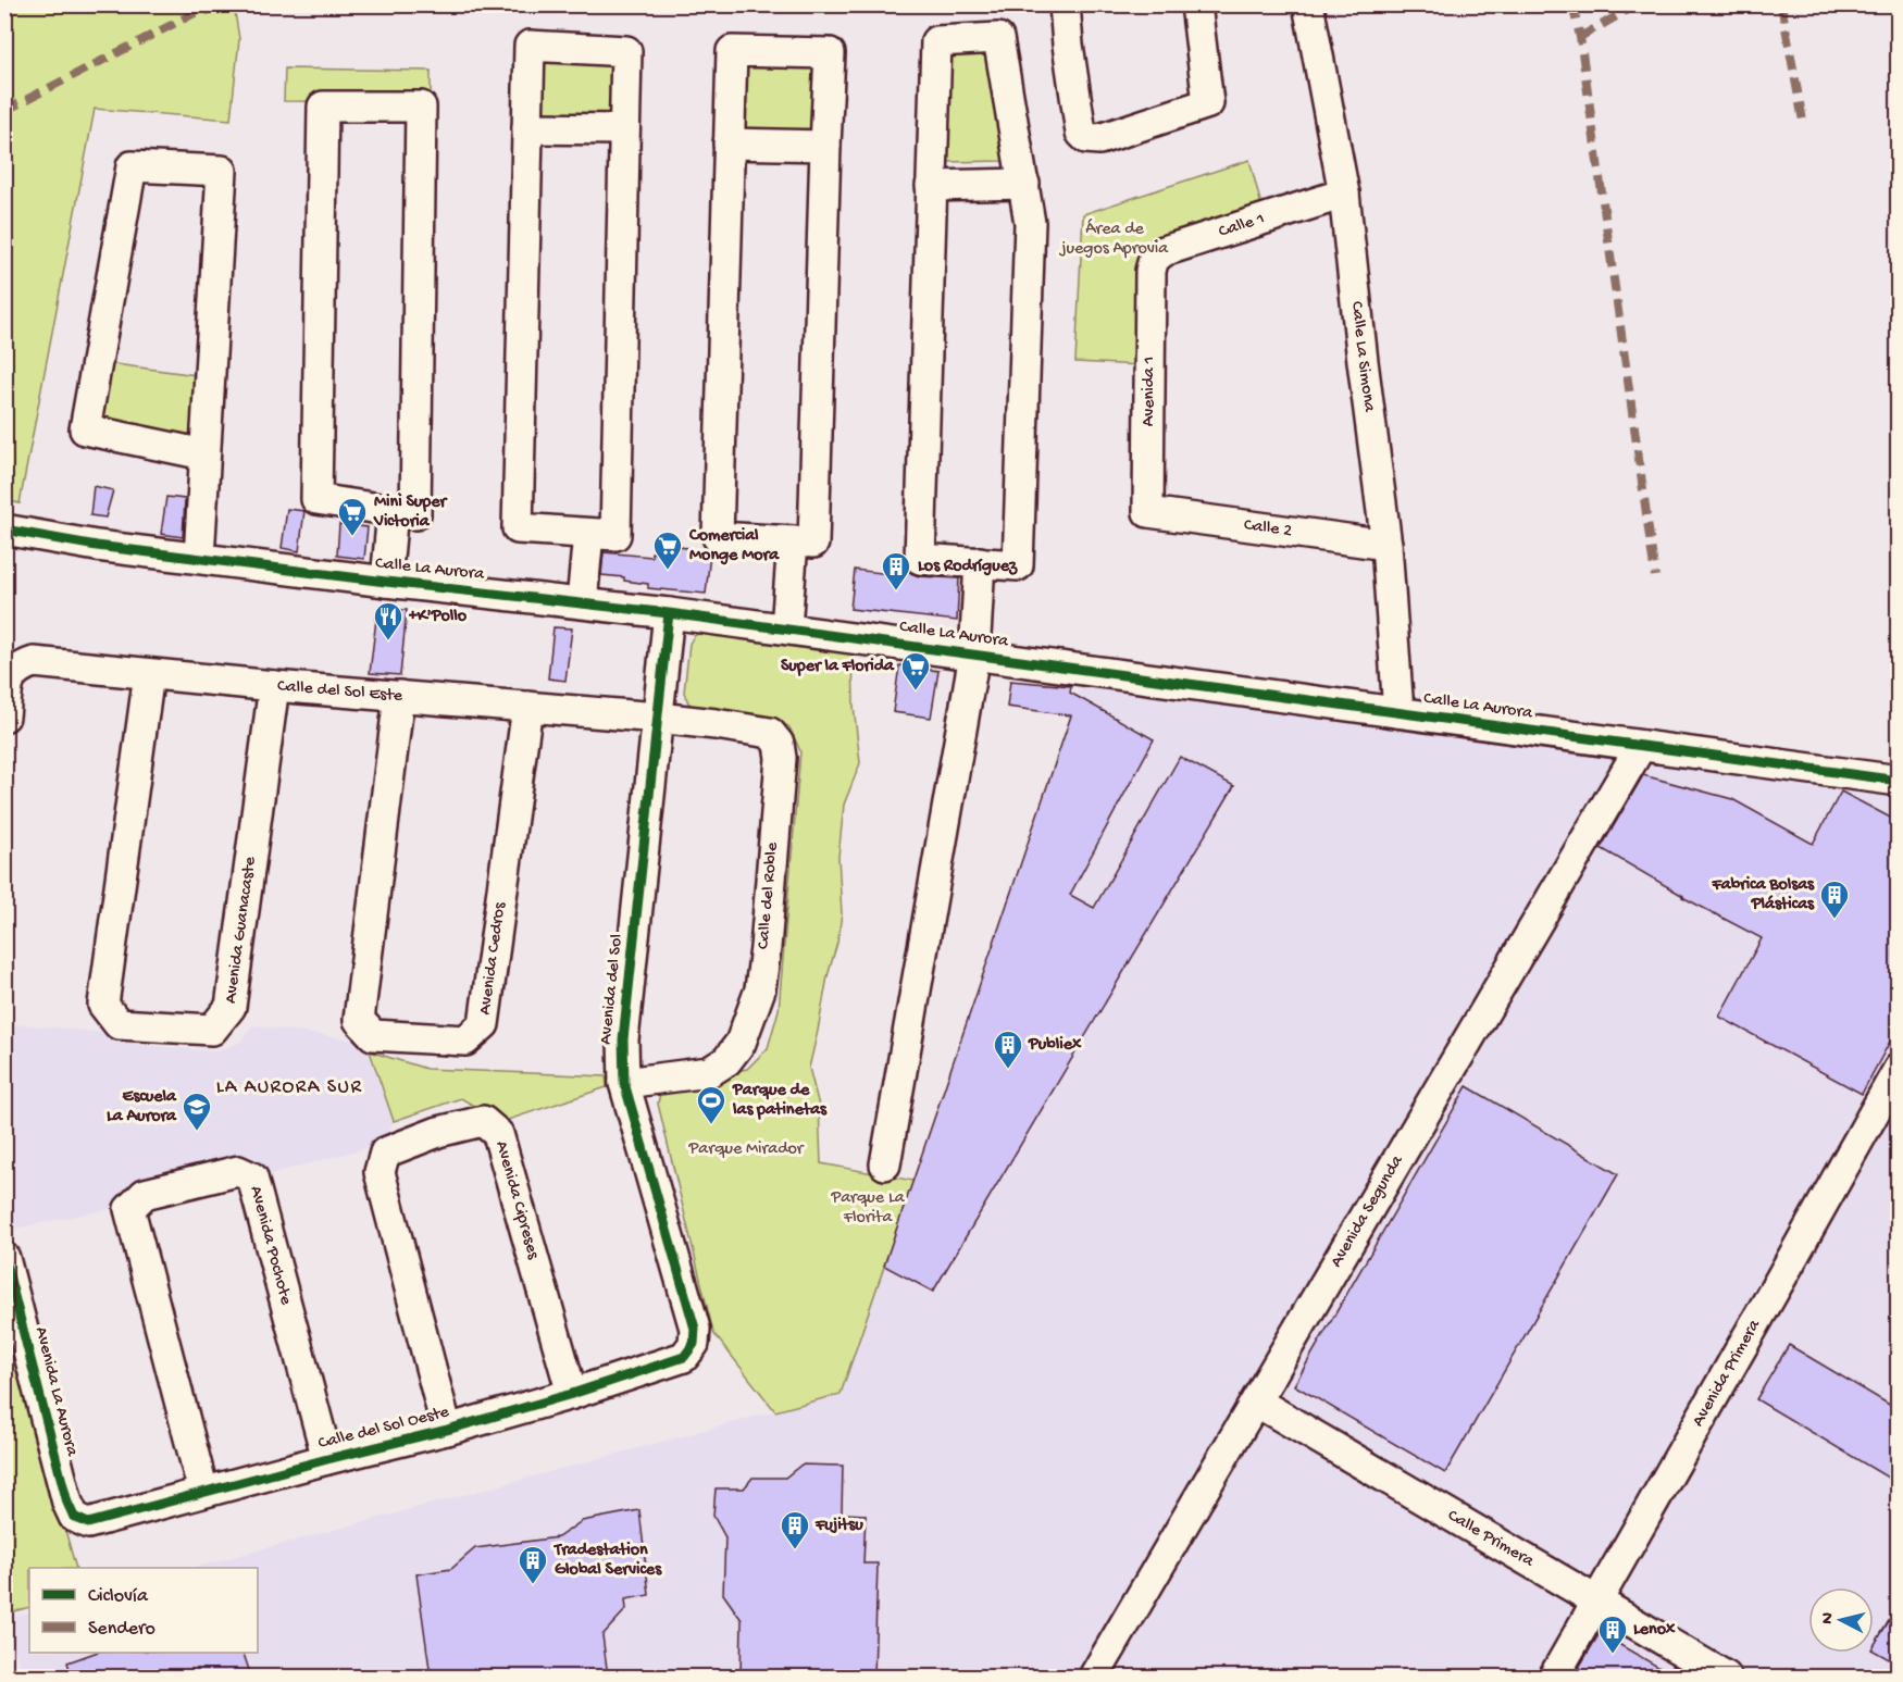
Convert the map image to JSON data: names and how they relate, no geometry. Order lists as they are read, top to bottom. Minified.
{"streets":{"street":["Calle 1","Calle La Simona","Avenida 1","Calle 2","Calle La Aurora","Calle del Sol Este","Calle del Roble","Avenida Guanacaste","Avenida Cedros","Avenida del Sol","Avenida Cipreses","Avenida Segunda","Avenida Pochote","Avenida Primera","Avenida La Aurora","Calle del Sol Oeste","Calle Primera"]},"crossings":[["Calle 1","Calle La Simona"],["Calle 1","Avenida 1"],["Calle La Simona","Calle 2"],["Calle La Simona","Calle La Aurora"],["Avenida 1","Calle 2"],["Calle La Aurora","Avenida del Sol"],["Calle La Aurora","Avenida Segunda"],["Calle del Sol Este","Calle del Roble"],["Calle del Sol Este","Avenida Guanacaste"],["Calle del Sol Este","Avenida Cedros"],["Calle del Sol Este","Avenida del Sol"],["Calle del Roble","Avenida del Sol"],["Avenida del Sol","Calle del Sol Oeste"],["Avenida Cipreses","Calle del Sol Oeste"],["Avenida Segunda","Calle Primera"],["Avenida Pochote","Calle del Sol Oeste"],["Avenida Primera","Calle Primera"],["Avenida La Aurora","Calle del Sol Oeste"]],"districts":["LA AURORA SUR"],"parks":["Área de juegos Aprovia","Parque Mirador","Parque La Florita"],"places":{"supermarket":["Mini Super Victoria","Comercial Monge Mora","Super la Florida"],"building":["Los Rodríguez","Fabrica Bolsas Plásticas","Publiex","Fujitsu","Tradestation Global Services","Lenox"],"restaurant":["+K'Pollo"],"sports":["Parque de las patinetas"],"school or university":["Escuela La Aurora"]},"legend":["Ciclovía","Sendero"],"north":"left"}
